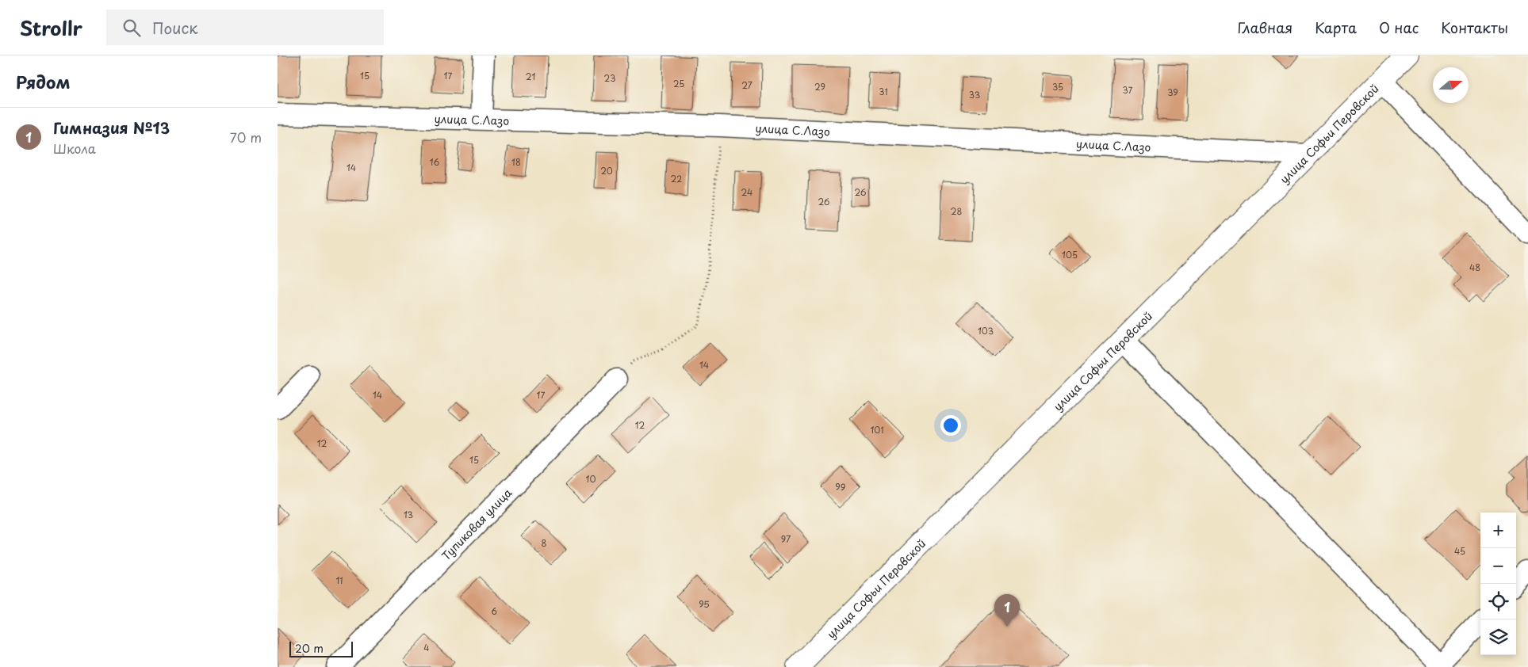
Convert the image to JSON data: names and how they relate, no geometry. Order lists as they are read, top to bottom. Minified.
{"streets":{"main road":["улица Софьи Перовской"],"street":["улица С.Лазо","Тупиковая улица"]},"crossings":[["улица С.Лазо","улица Софьи Перовской"]],"house_numbers":["15","17","21","23","25","27","29","35","37","31","39","33","16","18","14","20","22","24","26","26","28","105","48","103","14","14","17","12","101","12","15","10","99","13","97","8","45","11","95","6","4"],"scale_bar":"20 m","north":"right","page":{"header":"Strollr","search":"Поиск","nav":["Главная","Карта","О нас","Контакты"],"heading":"Рядом","list":[{"mark":"1","name":"Гимназия №13","note":"Школа","value":"70 m"}],"map_buttons":["+","−"],"pins":"1","scale":"20 m"}}
